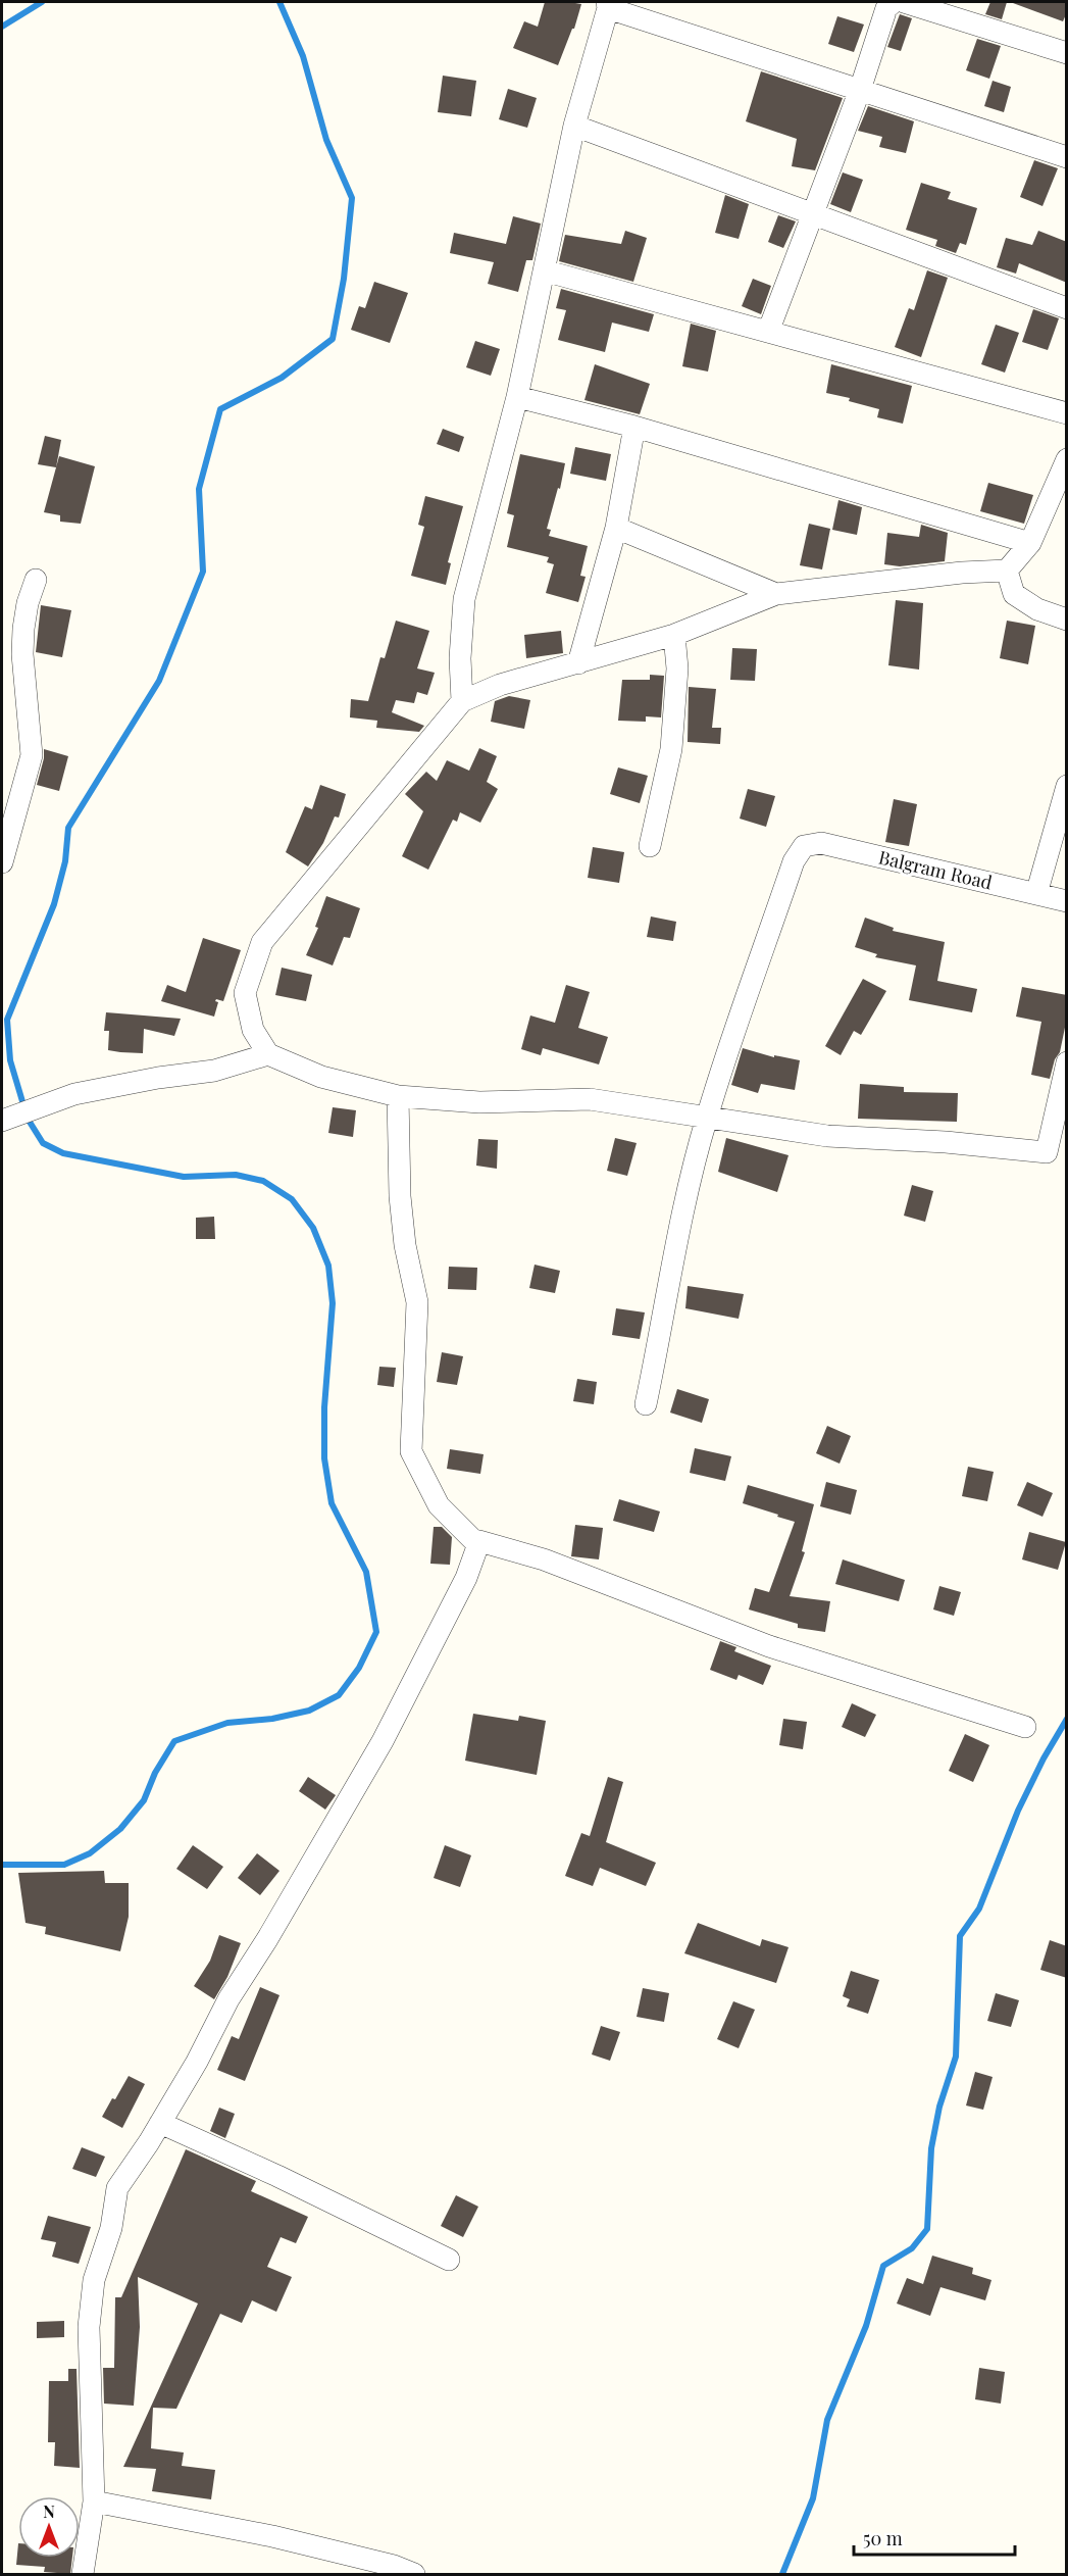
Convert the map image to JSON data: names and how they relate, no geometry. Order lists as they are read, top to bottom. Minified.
{"streets":{"street":["Balgram Road"]},"scale_bar":"50 m","north":"top"}
